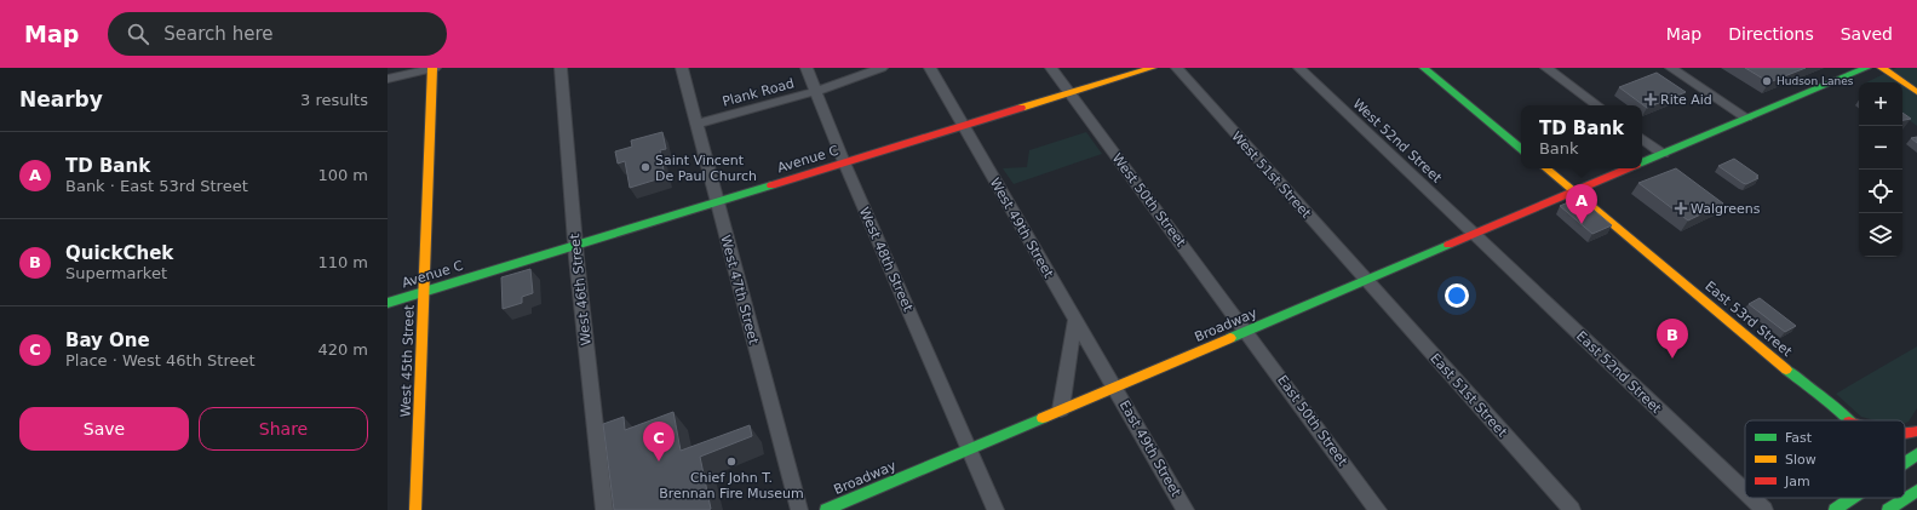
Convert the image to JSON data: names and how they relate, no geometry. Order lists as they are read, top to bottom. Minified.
{"streets":{"main road":["Avenue C","East 53rd Street","Broadway","West 45th Street"],"street":["Plank Road","West 52nd Street","West 51st Street","West 50th Street","West 49th Street","West 48th Street","West 46th Street","West 47th Street","East 52nd Street","East 51st Street","East 50th Street","East 49th Street"]},"crossings":[["Plank Road","West 48th Street"],["Plank Road","West 47th Street"],["West 52nd Street","Broadway"],["West 52nd Street","East 52nd Street"],["Avenue C","West 50th Street"],["Avenue C","West 49th Street"],["Avenue C","West 48th Street"],["Avenue C","West 46th Street"],["Avenue C","West 47th Street"],["Avenue C","West 45th Street"],["West 51st Street","Broadway"],["West 51st Street","East 51st Street"],["West 50th Street","Broadway"],["West 50th Street","East 50th Street"],["West 49th Street","Broadway"],["West 49th Street","East 49th Street"],["West 48th Street","Broadway"],["East 53rd Street","Broadway"],["Broadway","East 52nd Street"],["Broadway","East 51st Street"],["Broadway","East 50th Street"],["Broadway","East 49th Street"]],"places":{"other":["Hudson Lanes","Saint Vincent De Paul Church","Chief John T. Brennan Fire Museum"],"health":["Rite Aid","Walgreens"]},"legend":["Fast","Slow","Jam"],"page":{"header":"Map","search":"Search here","nav":["Map","Directions","Saved"],"heading":["Nearby","3 results"],"map_buttons":["+","−"],"popup":["TD Bank","Bank"],"list":[{"mark":"A","name":"TD Bank","note":"Bank · East 53rd Street","value":"100 m"},{"mark":"B","name":"QuickChek","note":"Supermarket","value":"110 m"},{"mark":"C","name":"Bay One","note":"Place · West 46th Street","value":"420 m"}],"pins":["A","B","C"],"buttons":["Save","Share"]}}
